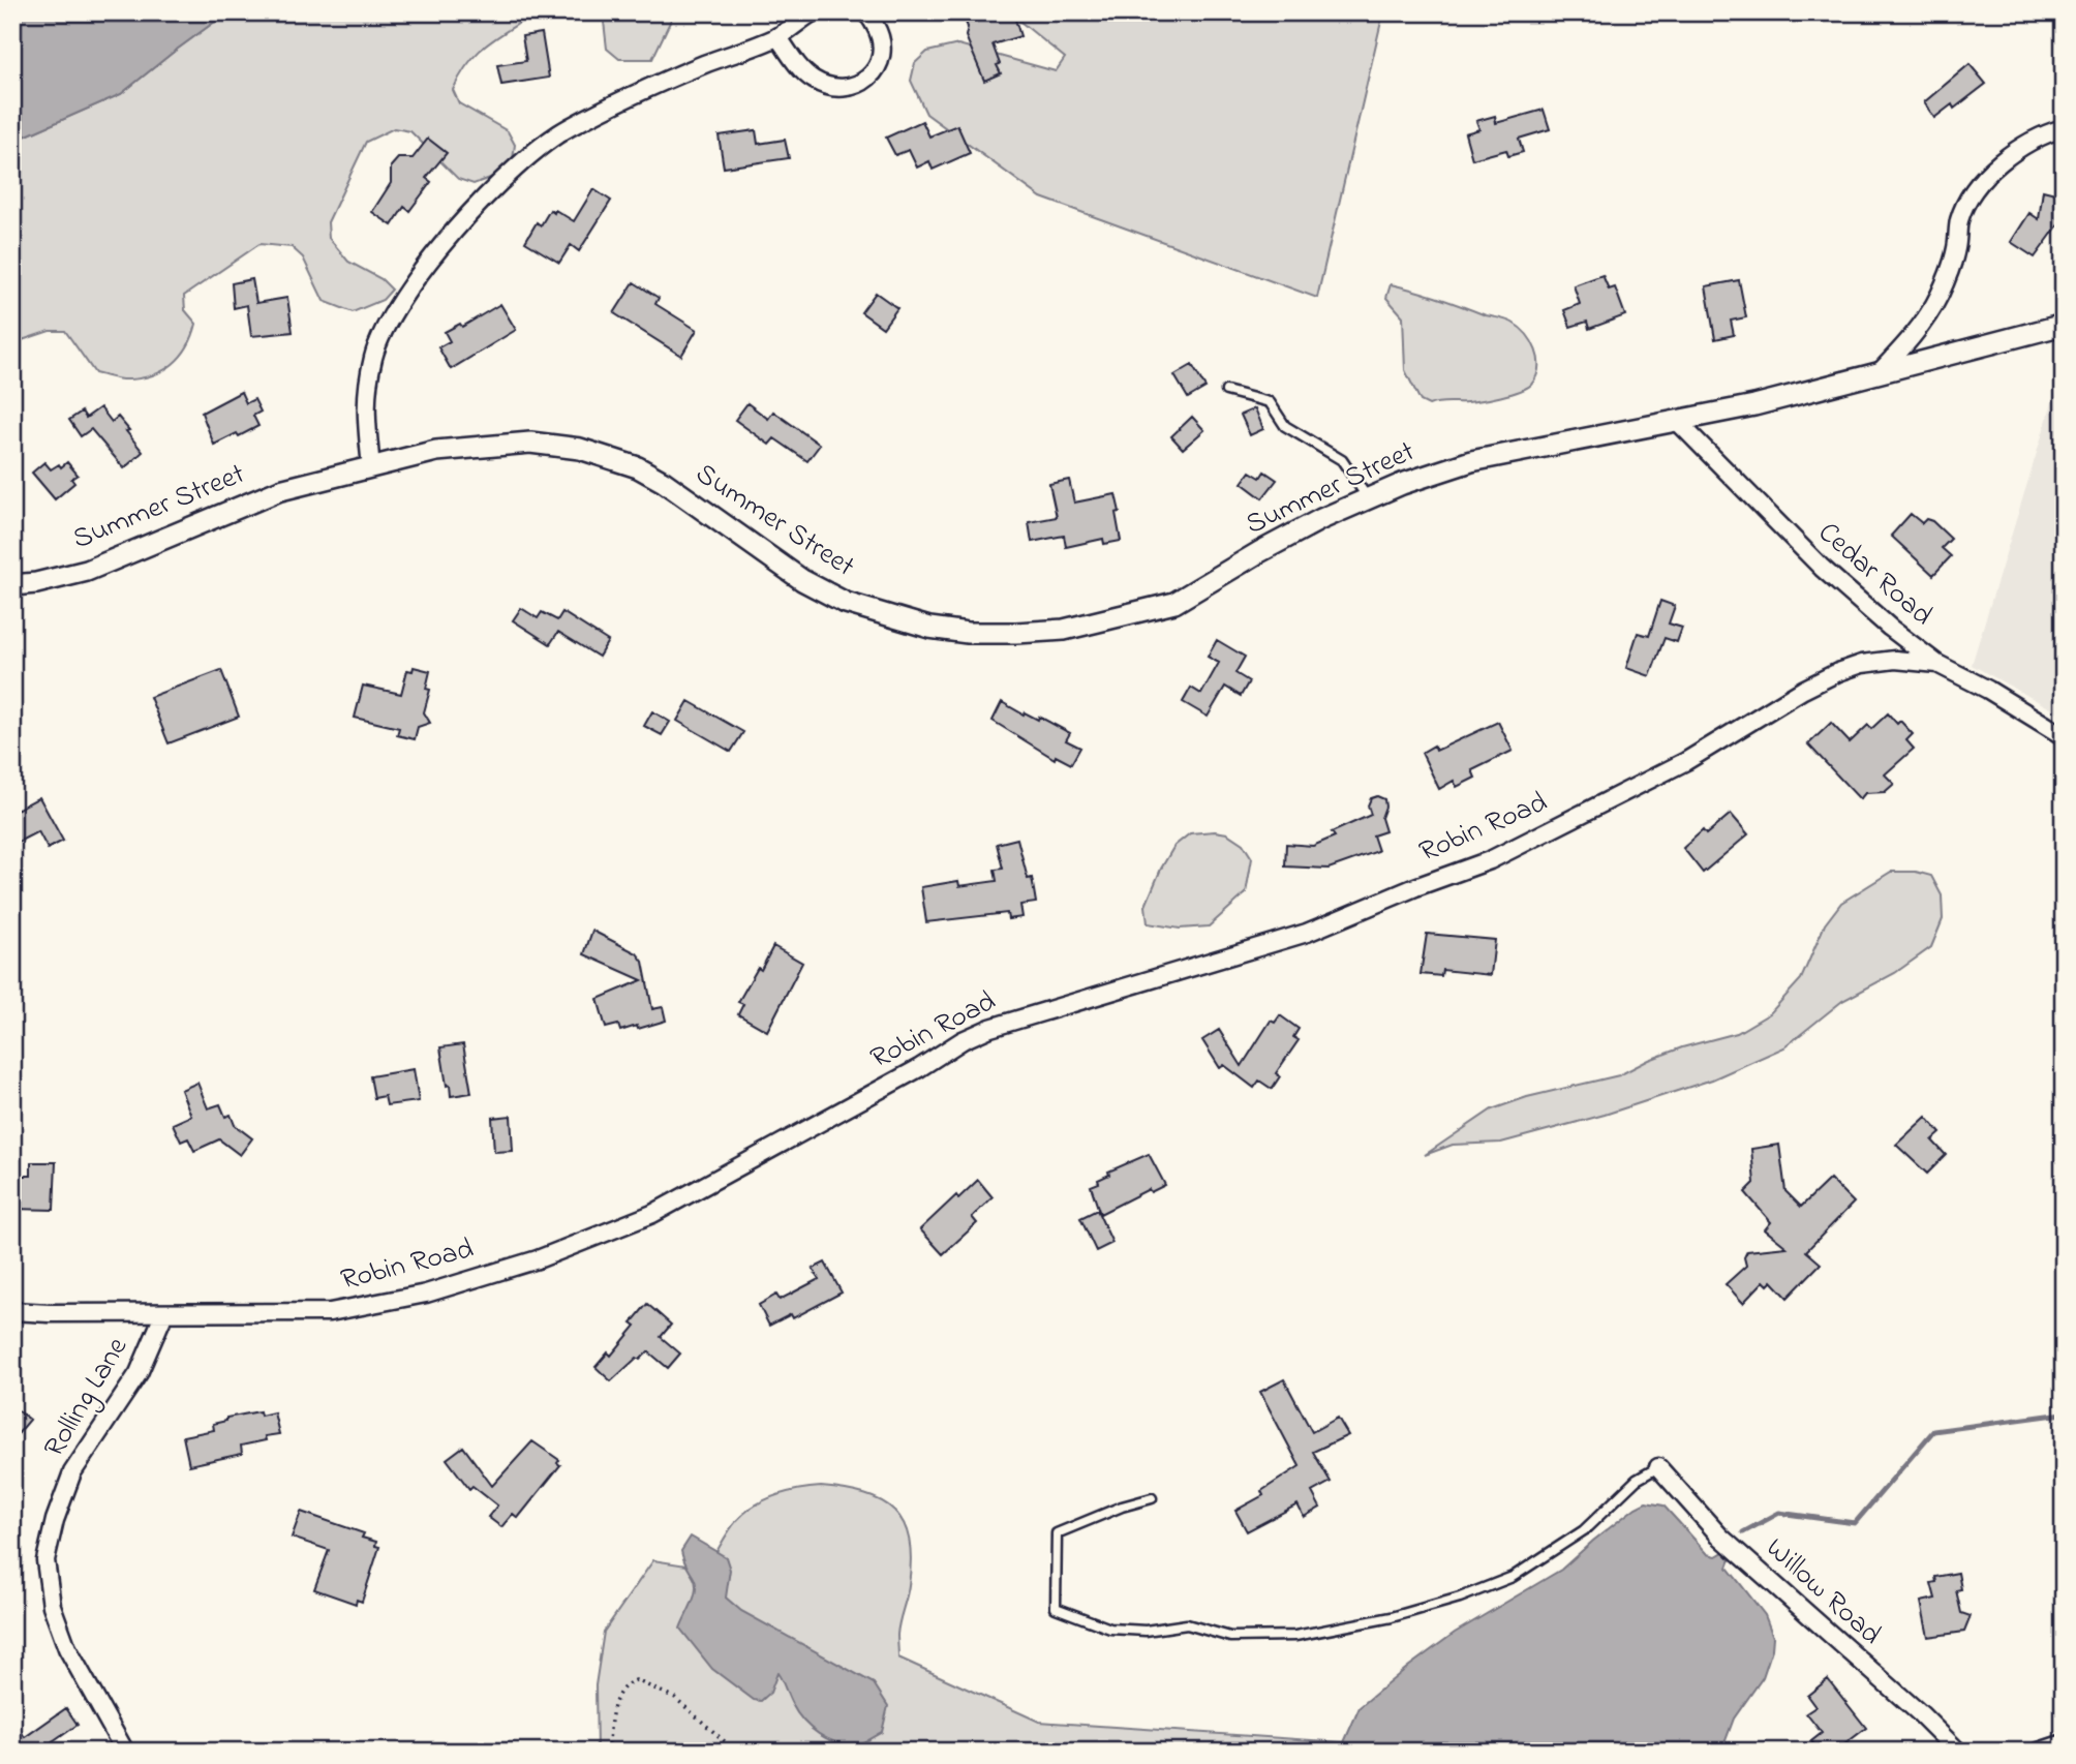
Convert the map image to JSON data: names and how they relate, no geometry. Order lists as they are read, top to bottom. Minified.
{"streets":{"street":["Summer Street","Cedar Road","Robin Road","Rolling Lane","Willow Road"]},"crossings":[["Summer Street","Cedar Road"],["Cedar Road","Robin Road"],["Robin Road","Rolling Lane"]]}
